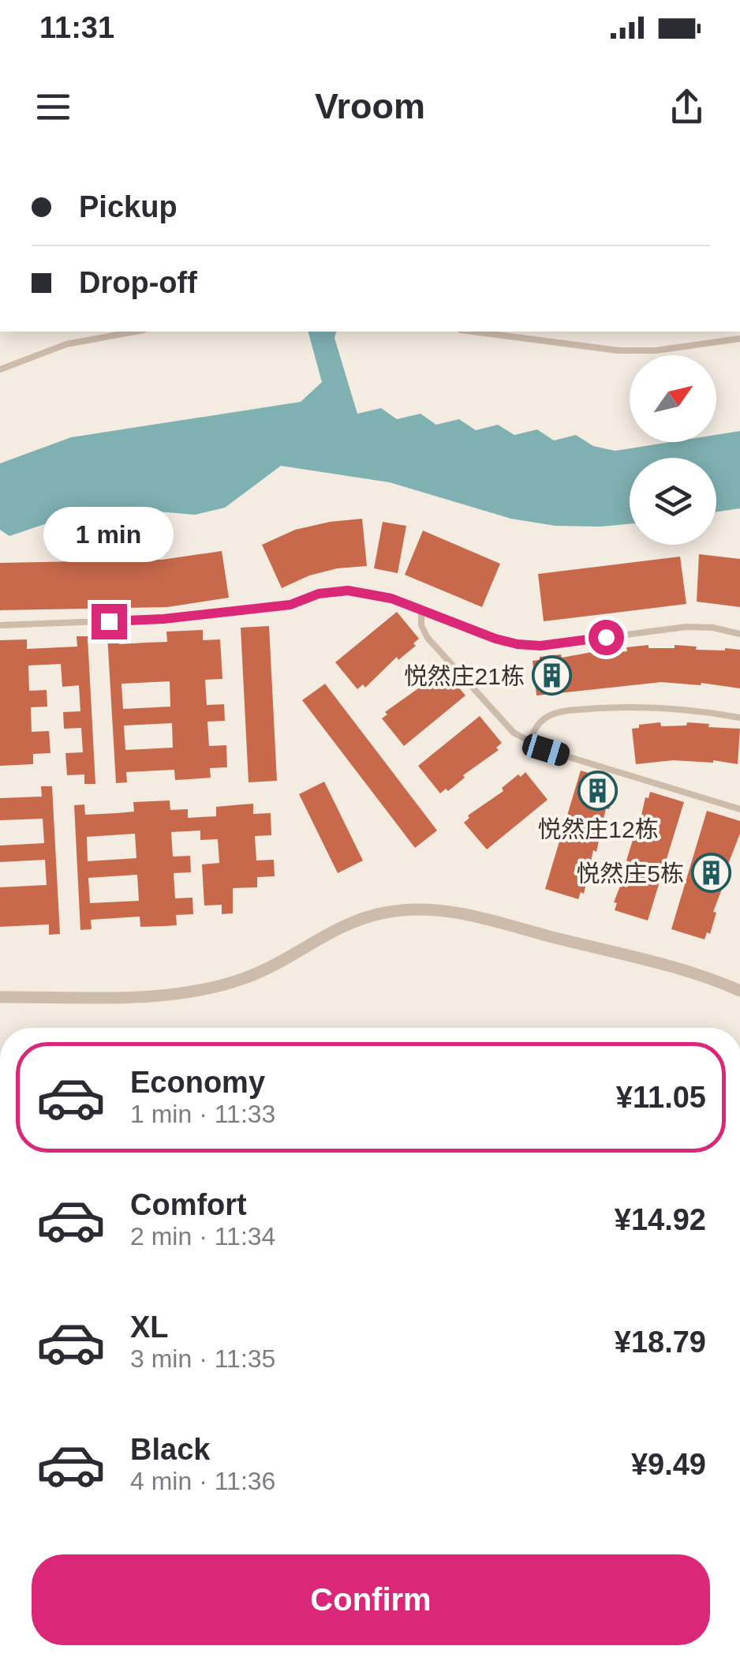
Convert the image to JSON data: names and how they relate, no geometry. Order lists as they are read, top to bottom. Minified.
{"places":{"building":["悦然庄21栋","悦然庄12栋","悦然庄5栋"]},"north":"top right","page":{"status":"11:31","header":"Vroom","banner":["Pickup","Drop-off"],"bubble":"1 min","list":[{"name":"Economy","note":"1 min · 11:33","value":"¥11.05"},{"name":"Comfort","note":"2 min · 11:34","value":"¥14.92"},{"name":"XL","note":"3 min · 11:35","value":"¥18.79"},{"name":"Black","note":"4 min · 11:36","value":"¥9.49"}],"buttons":"Confirm"}}
